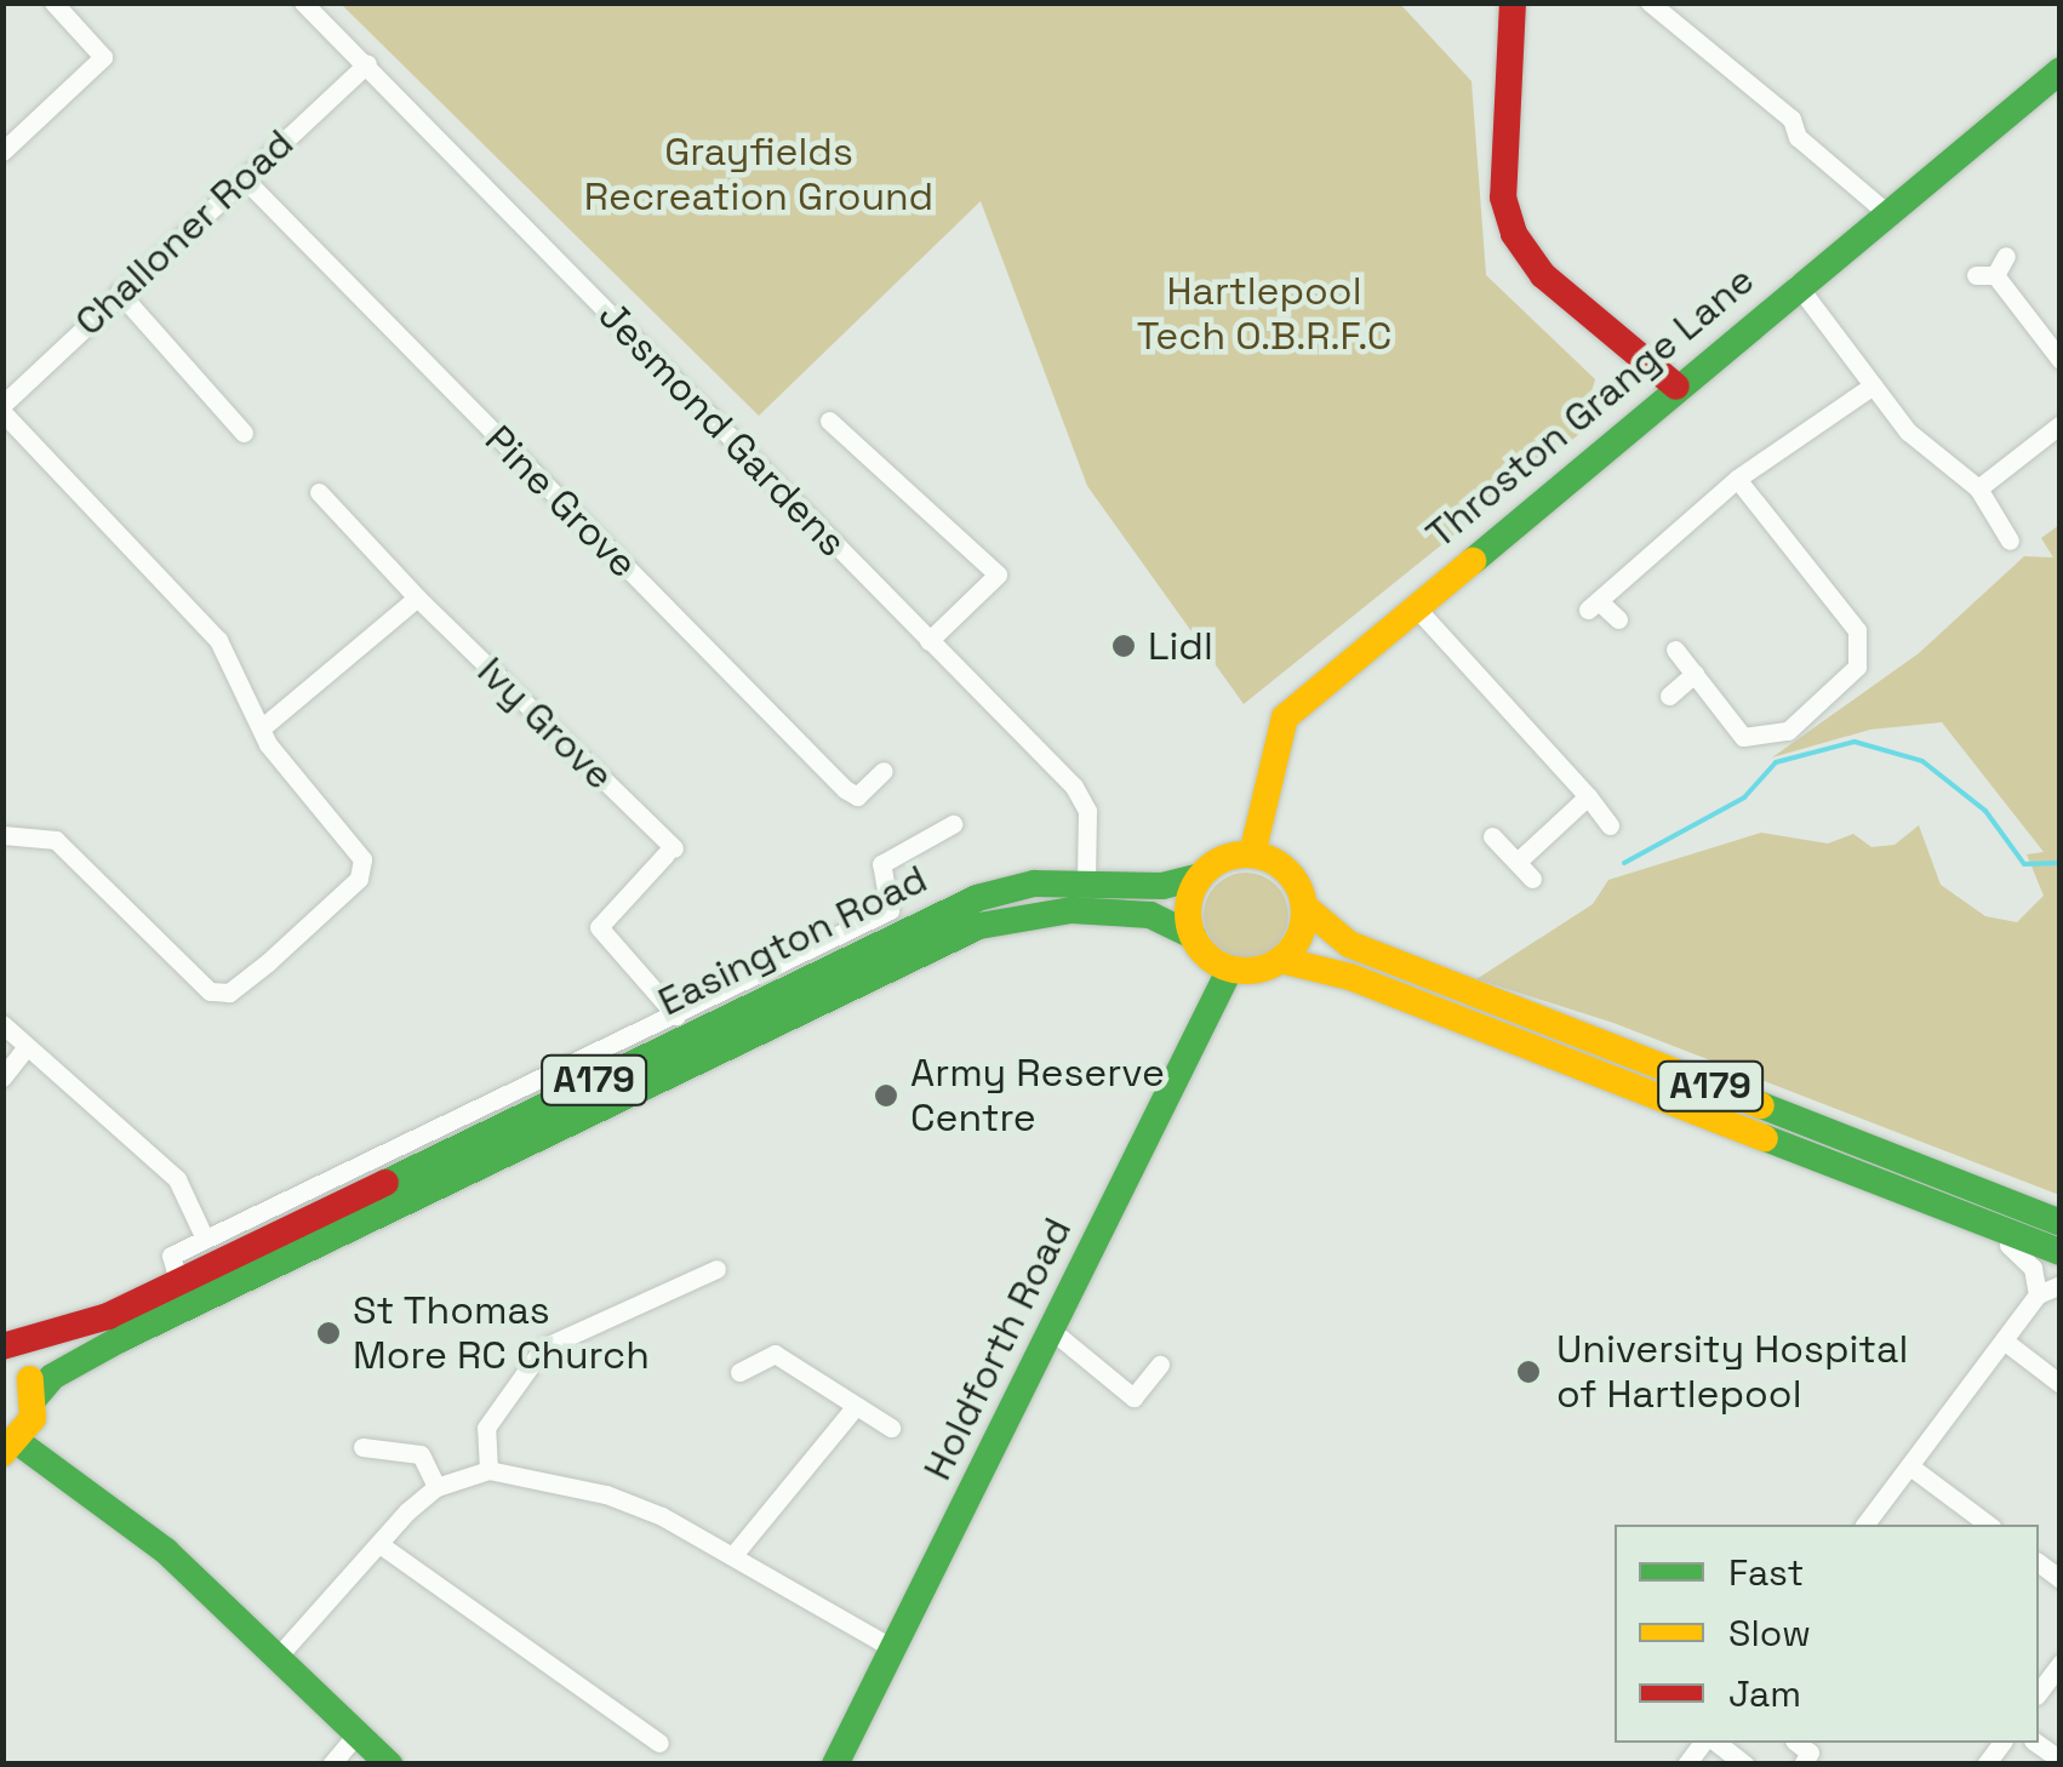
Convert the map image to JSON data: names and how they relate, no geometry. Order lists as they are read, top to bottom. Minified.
{"streets":{"main road":["Throston Grange Lane","Easington Road","A179","Holdforth Road"],"street":["Challoner Road","Jesmond Gardens","Pine Grove","Ivy Grove"]},"crossings":[["Challoner Road","Jesmond Gardens"],["Challoner Road","Pine Grove"],["Throston Grange Lane","Easington Road"],["Throston Grange Lane","A179"],["Throston Grange Lane","Holdforth Road"],["Jesmond Gardens","Easington Road"],["Ivy Grove","Easington Road"],["Easington Road","A179"],["Easington Road","Holdforth Road"],["A179","Holdforth Road"]],"parks":["Grayfields Recreation Ground","Hartlepool Tech O.B.R.F.C"],"places":["Lidl","Army Reserve Centre","St Thomas More RC Church","University Hospital of Hartlepool"],"legend":["Fast","Slow","Jam"]}
